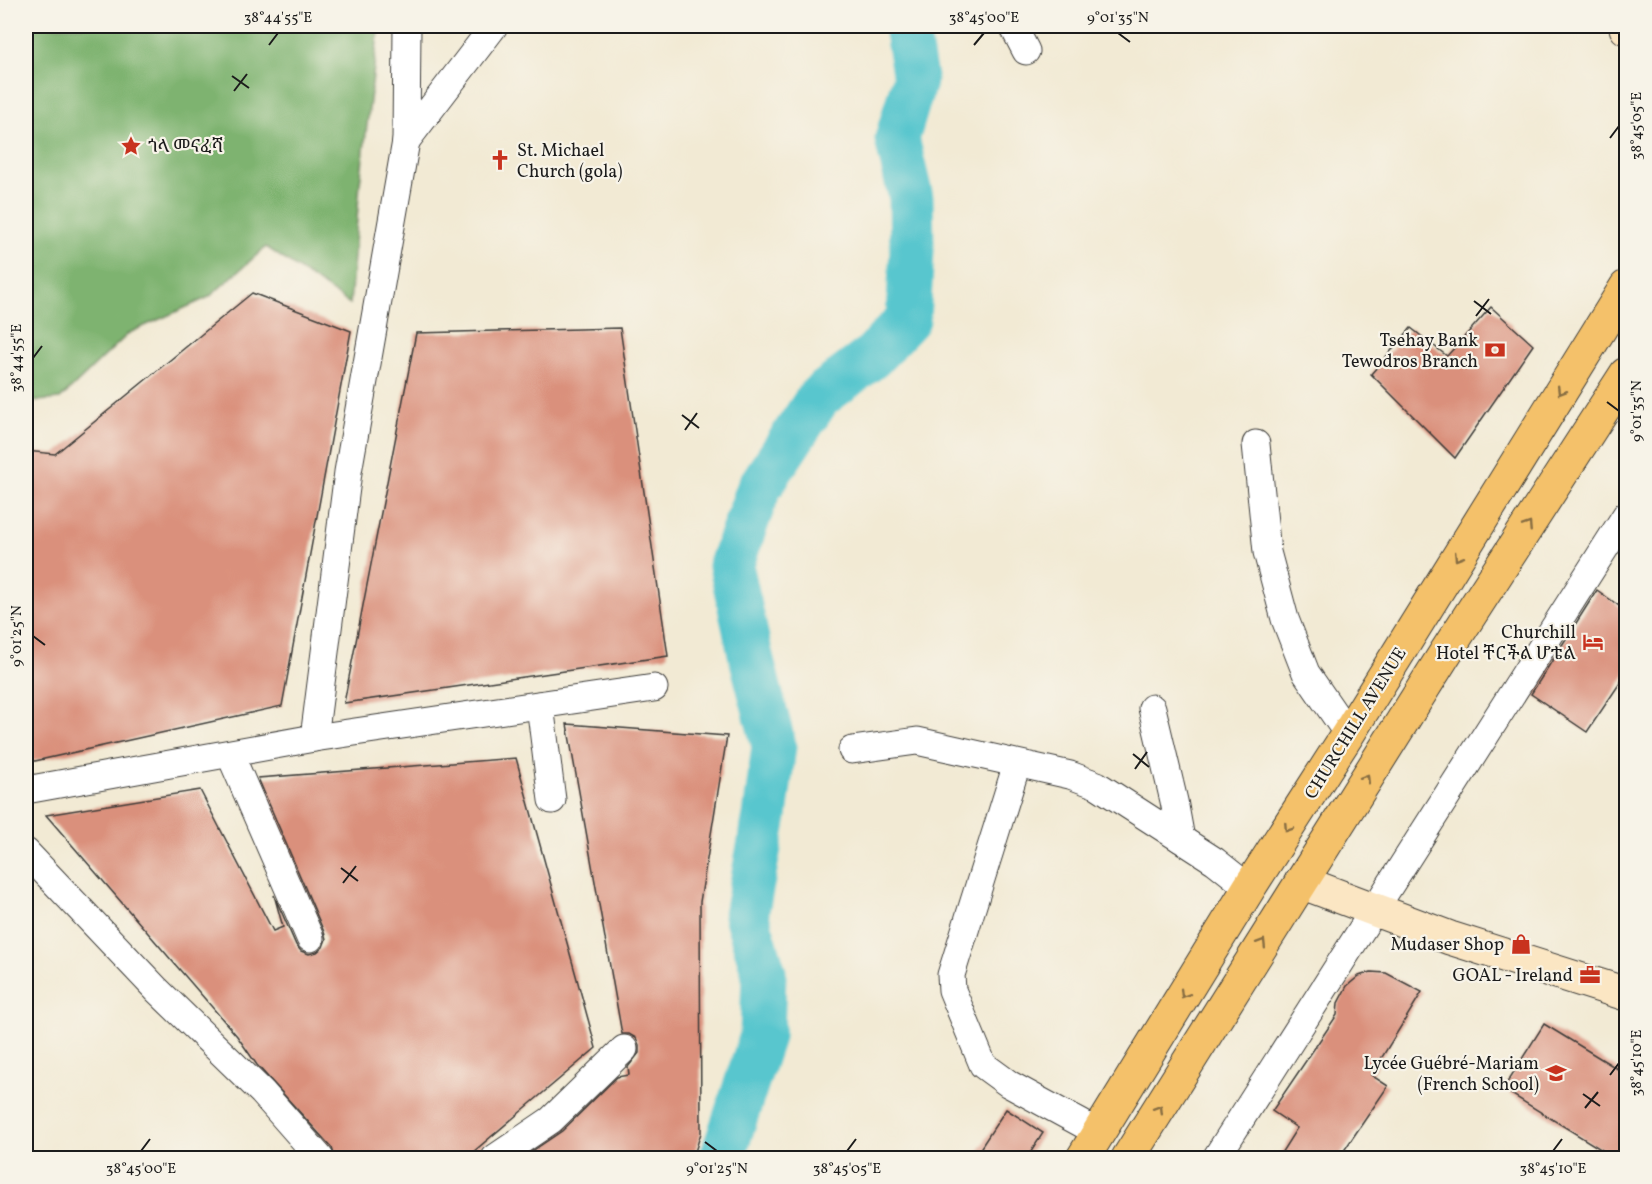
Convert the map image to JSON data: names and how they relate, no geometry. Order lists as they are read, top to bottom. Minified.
{"streets":{"main road":["CHURCHILL AVENUE"]},"places":{"place":["ጎላ መናፈሻ"],"church":["St. Michael Church (gola)"],"bank":["Tsehay Bank Tewodros Branch"],"hotel":["Churchill Hotel ቸርችል ሆቴል"],"shop":["Mudaser Shop"],"office":["GOAL - Ireland"],"school or university":["Lycée Guébré-Mariam (French School)"]},"coordinates":["38°44'55\"E","38°45'00\"E","9°01'35\"N","38°45'05\"E","9°01'25\"N","38°45'10\"E"]}
